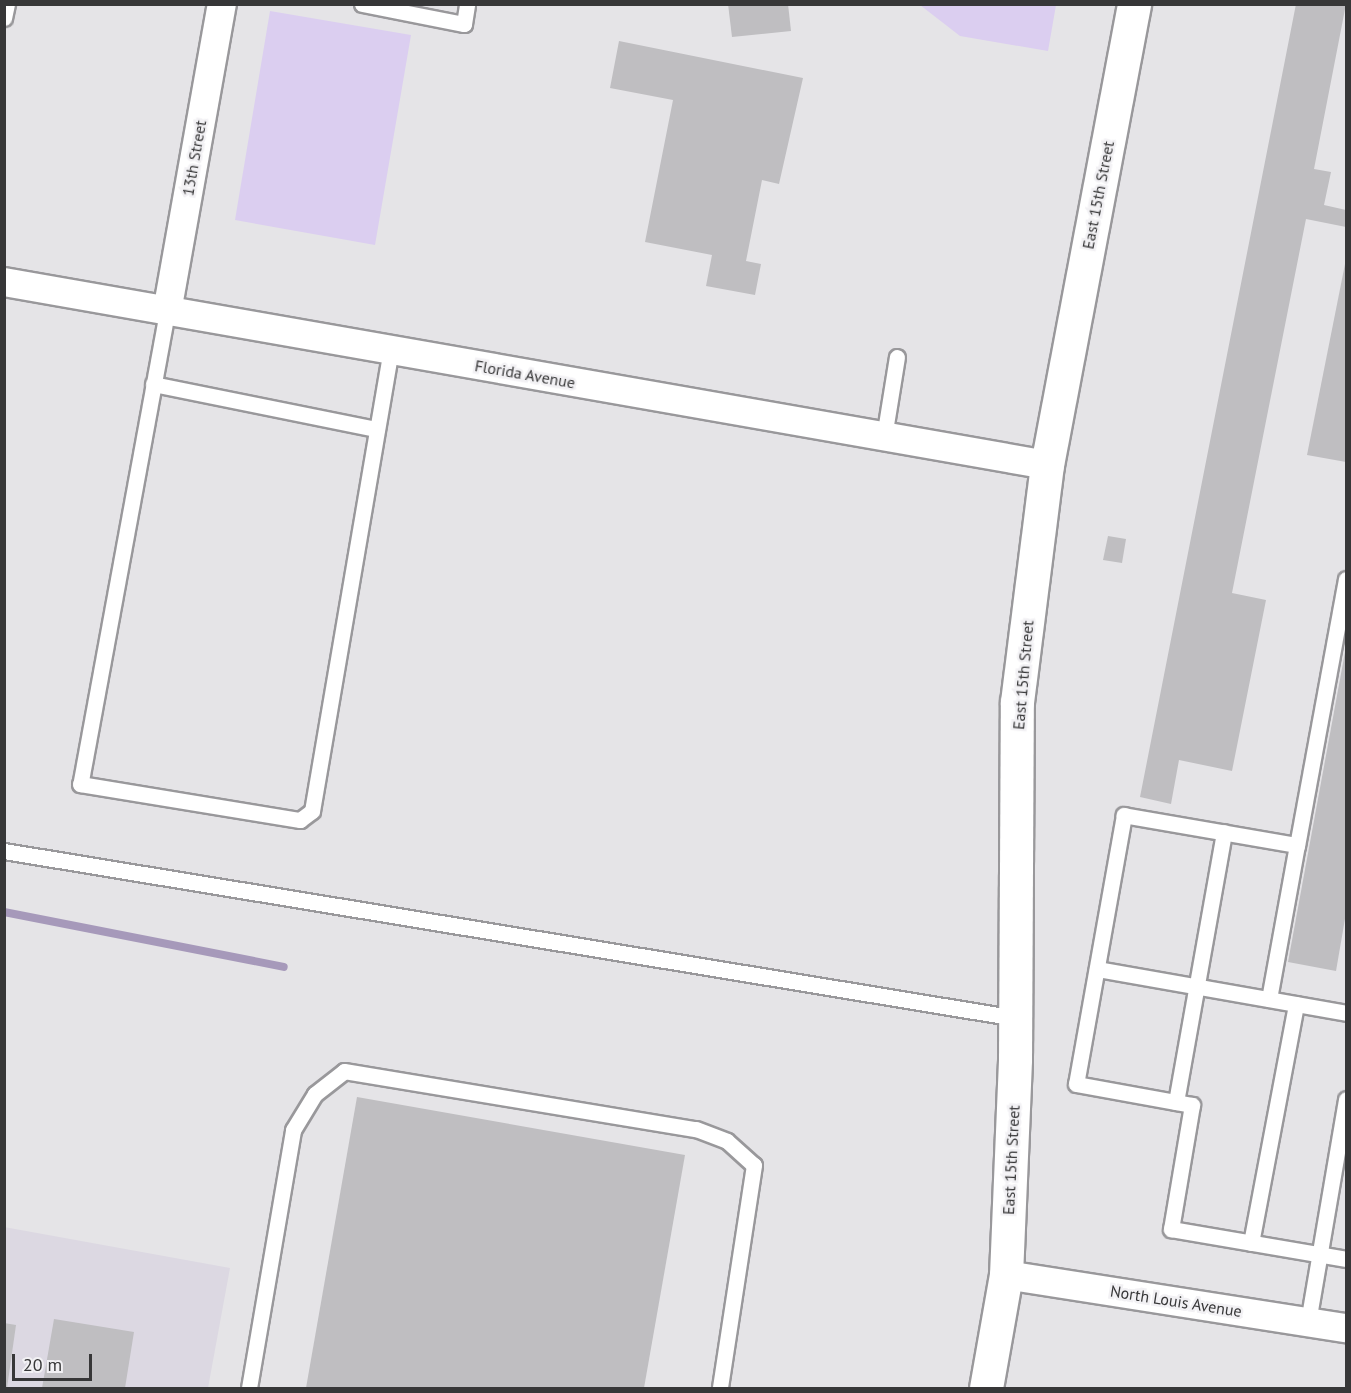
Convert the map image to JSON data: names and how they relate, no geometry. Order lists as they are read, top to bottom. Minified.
{"streets":{"street":["13th Street","East 15th Street","Florida Avenue","North Louis Avenue"]},"crossings":[["13th Street","Florida Avenue"],["East 15th Street","Florida Avenue"],["East 15th Street","North Louis Avenue"]],"scale_bar":"20 m"}
